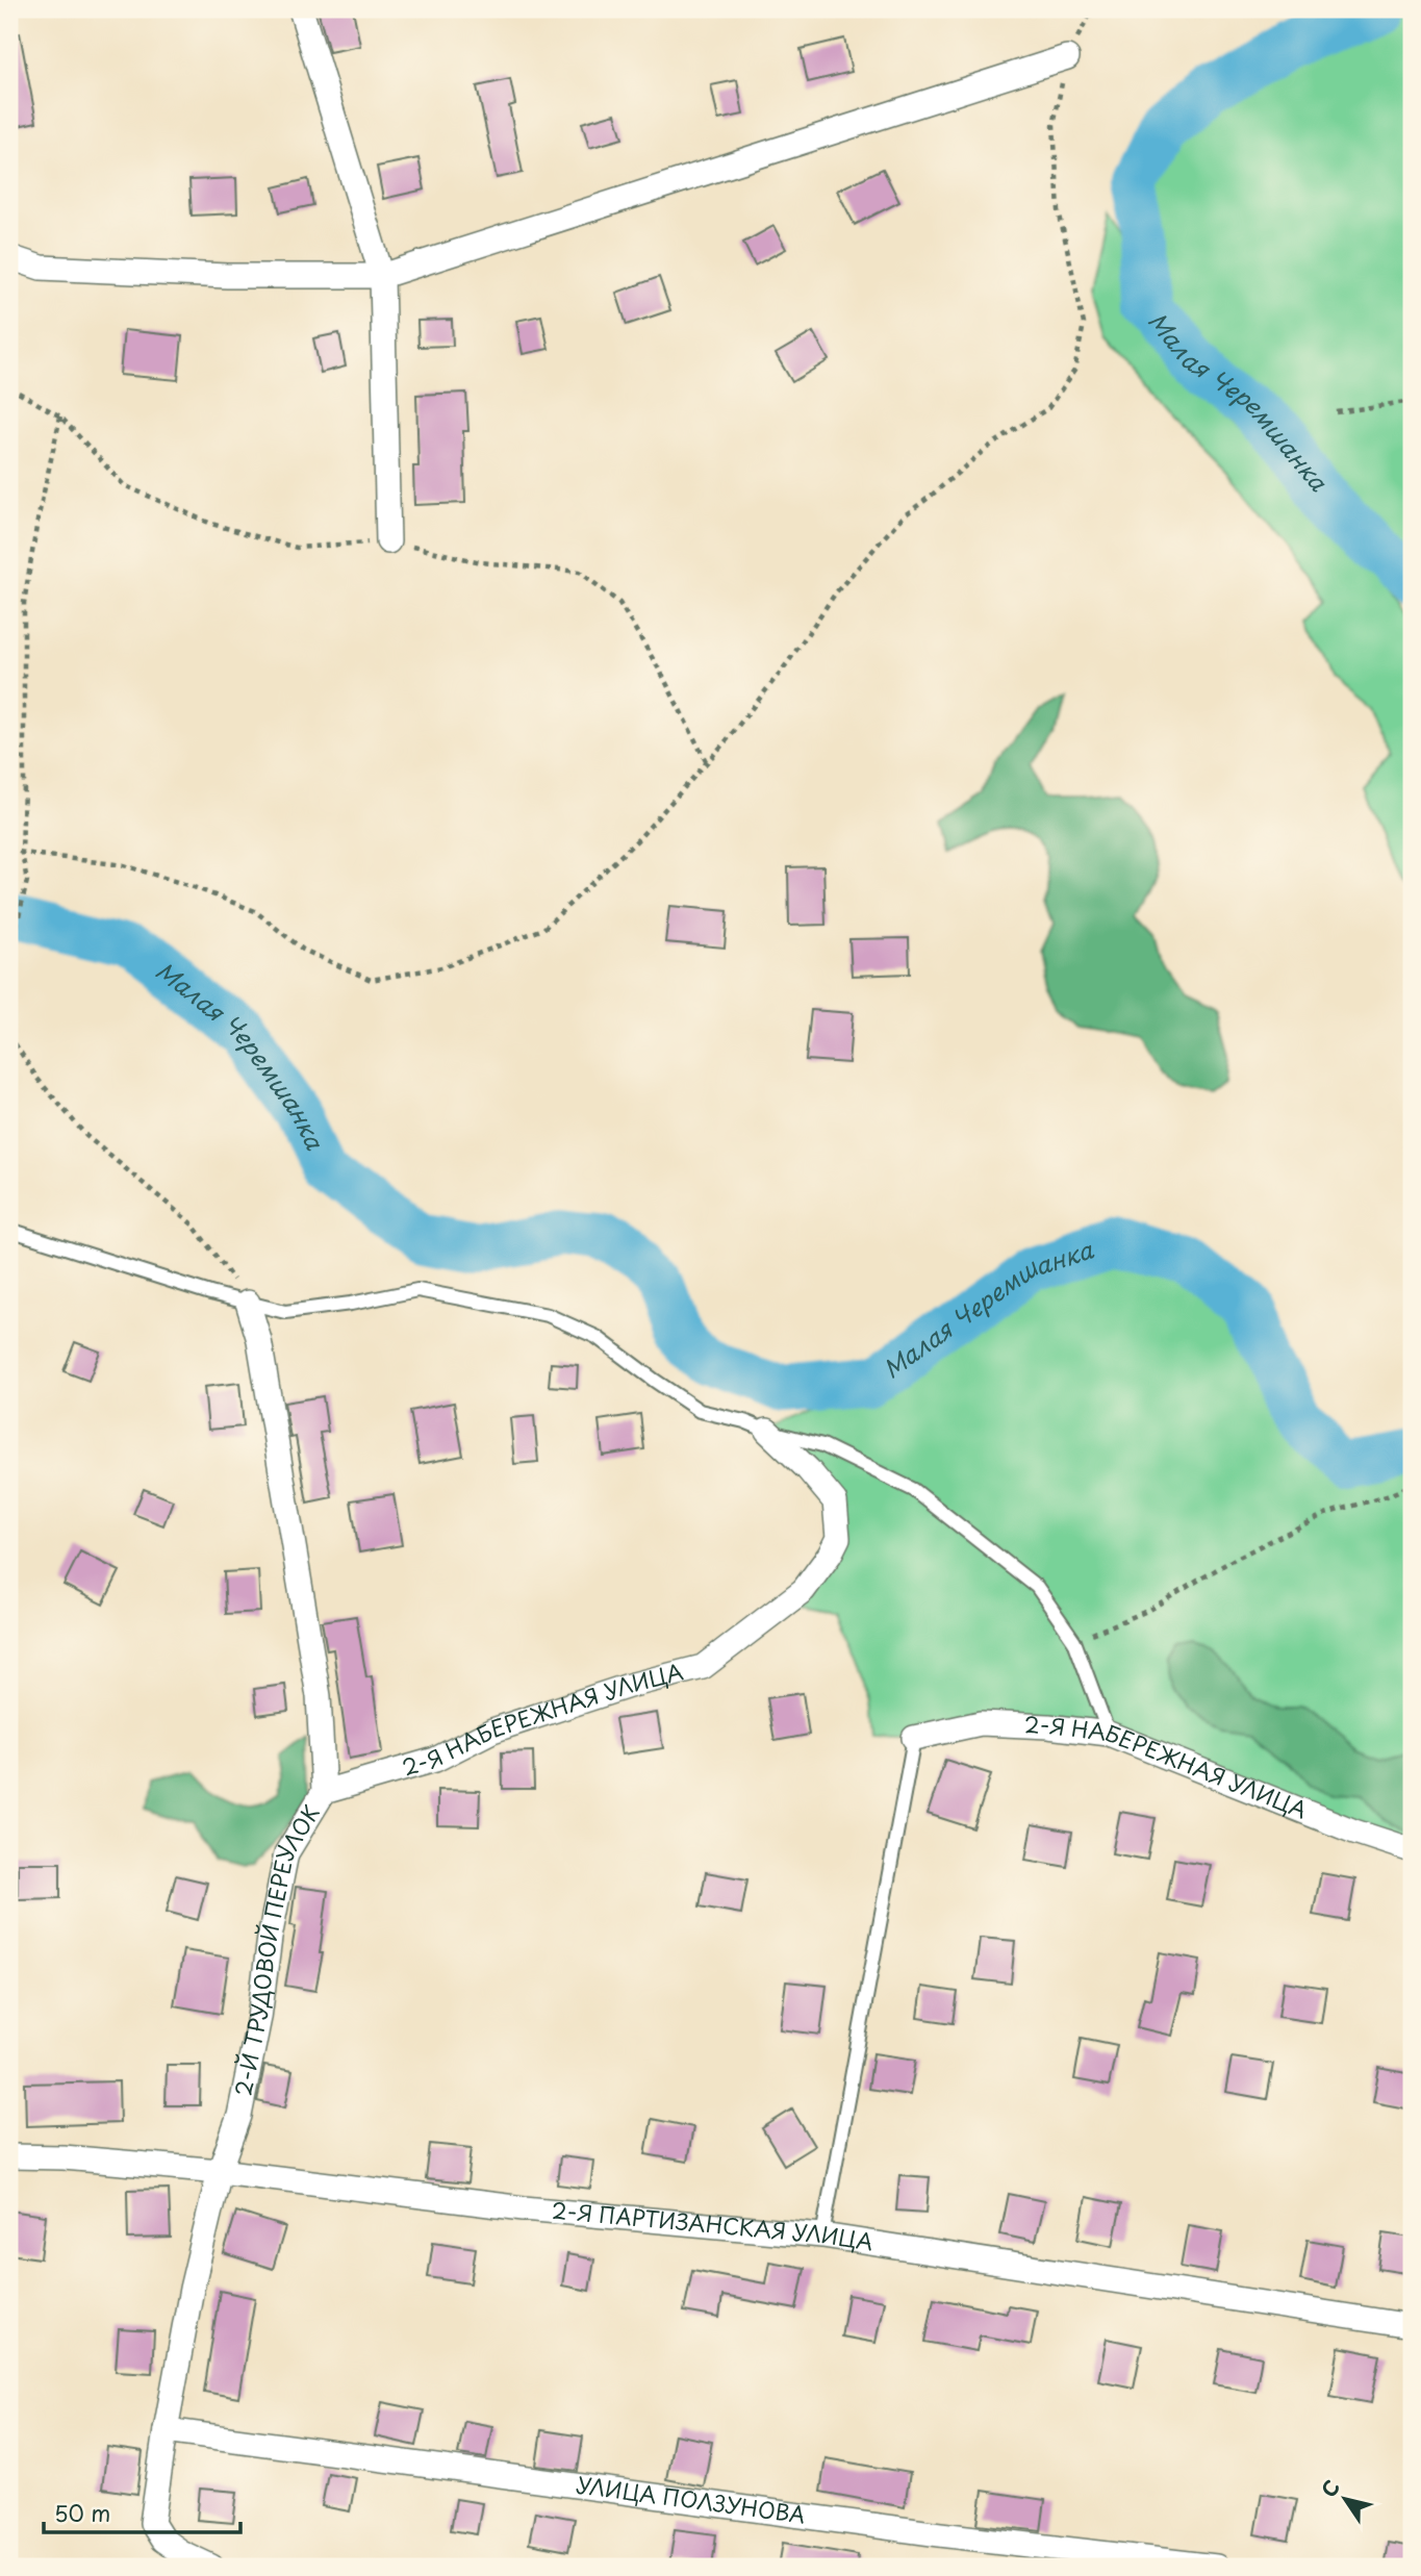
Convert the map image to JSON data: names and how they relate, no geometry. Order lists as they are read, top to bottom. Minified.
{"streets":{"street":["2-Я НАБЕРЕЖНАЯ УЛИЦА","2-Й ТРУДОВОЙ ПЕРЕУЛОК","2-Я ПАРТИЗАНСКАЯ УЛИЦА","УЛИЦА ПОЛЗУНОВА"]},"crossings":[["2-Я НАБЕРЕЖНАЯ УЛИЦА","2-Й ТРУДОВОЙ ПЕРЕУЛОК"],["2-Й ТРУДОВОЙ ПЕРЕУЛОК","2-Я ПАРТИЗАНСКАЯ УЛИЦА"],["2-Й ТРУДОВОЙ ПЕРЕУЛОК","УЛИЦА ПОЛЗУНОВА"]],"water":["Малая Черемшанка"],"scale_bar":"50 m","north":"top left"}
